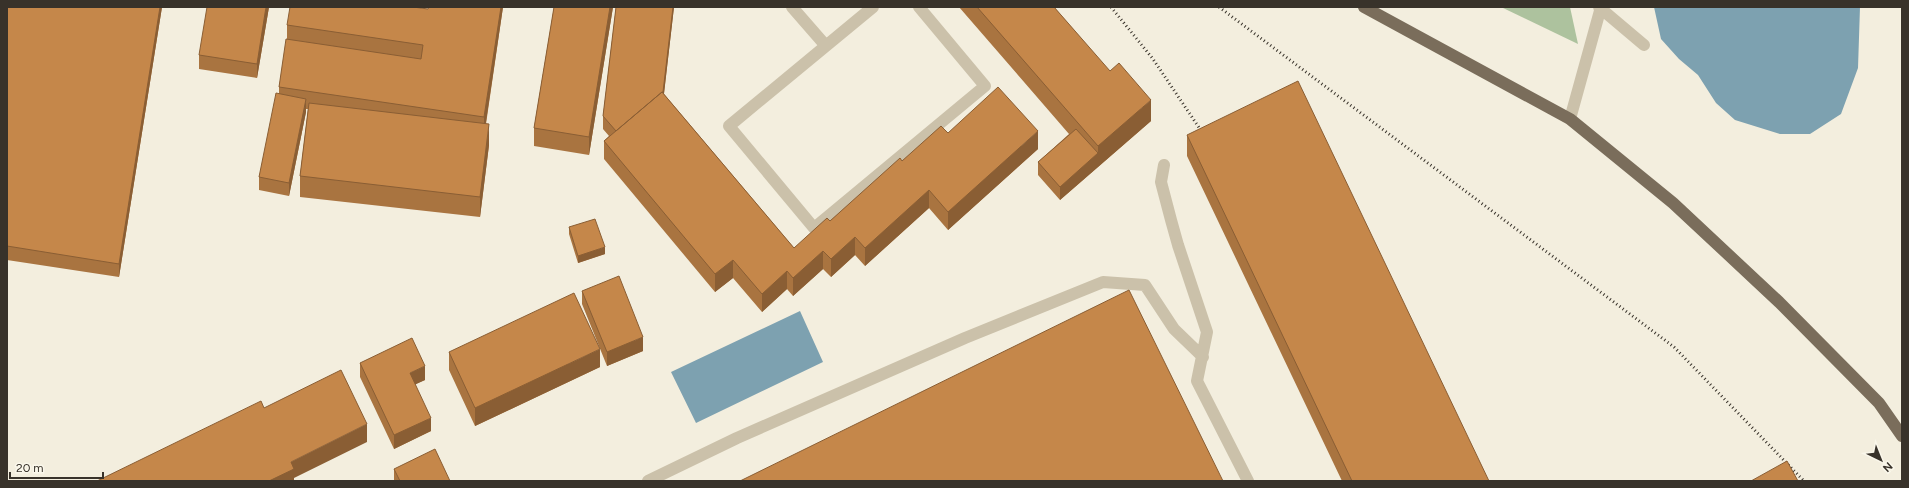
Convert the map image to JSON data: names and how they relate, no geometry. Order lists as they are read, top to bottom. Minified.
{"scale_bar":"20 m","north":"bottom right"}
